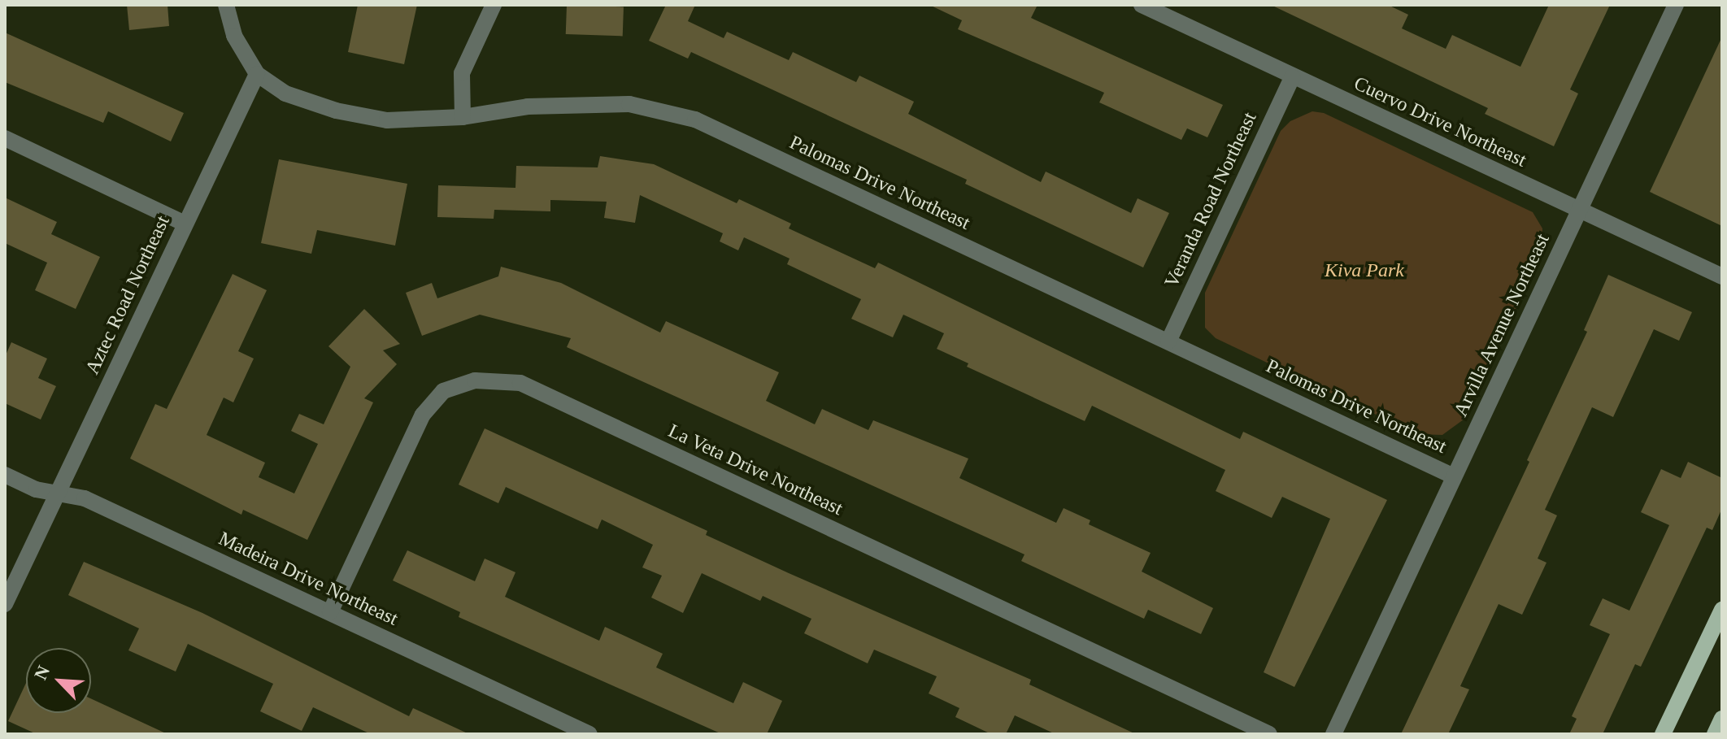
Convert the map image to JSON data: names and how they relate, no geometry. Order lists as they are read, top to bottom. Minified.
{"streets":{"street":["Cuervo Drive Northeast","Palomas Drive Northeast","Veranda Road Northeast","Aztec Road Northeast","Arvilla Avenue Northeast","La Veta Drive Northeast","Madeira Drive Northeast"]},"crossings":[["Cuervo Drive Northeast","Veranda Road Northeast"],["Cuervo Drive Northeast","Arvilla Avenue Northeast"],["Palomas Drive Northeast","Veranda Road Northeast"],["Palomas Drive Northeast","Aztec Road Northeast"],["Palomas Drive Northeast","Arvilla Avenue Northeast"],["Aztec Road Northeast","Madeira Drive Northeast"],["La Veta Drive Northeast","Madeira Drive Northeast"]],"parks":["Kiva Park"],"north":"top left"}
